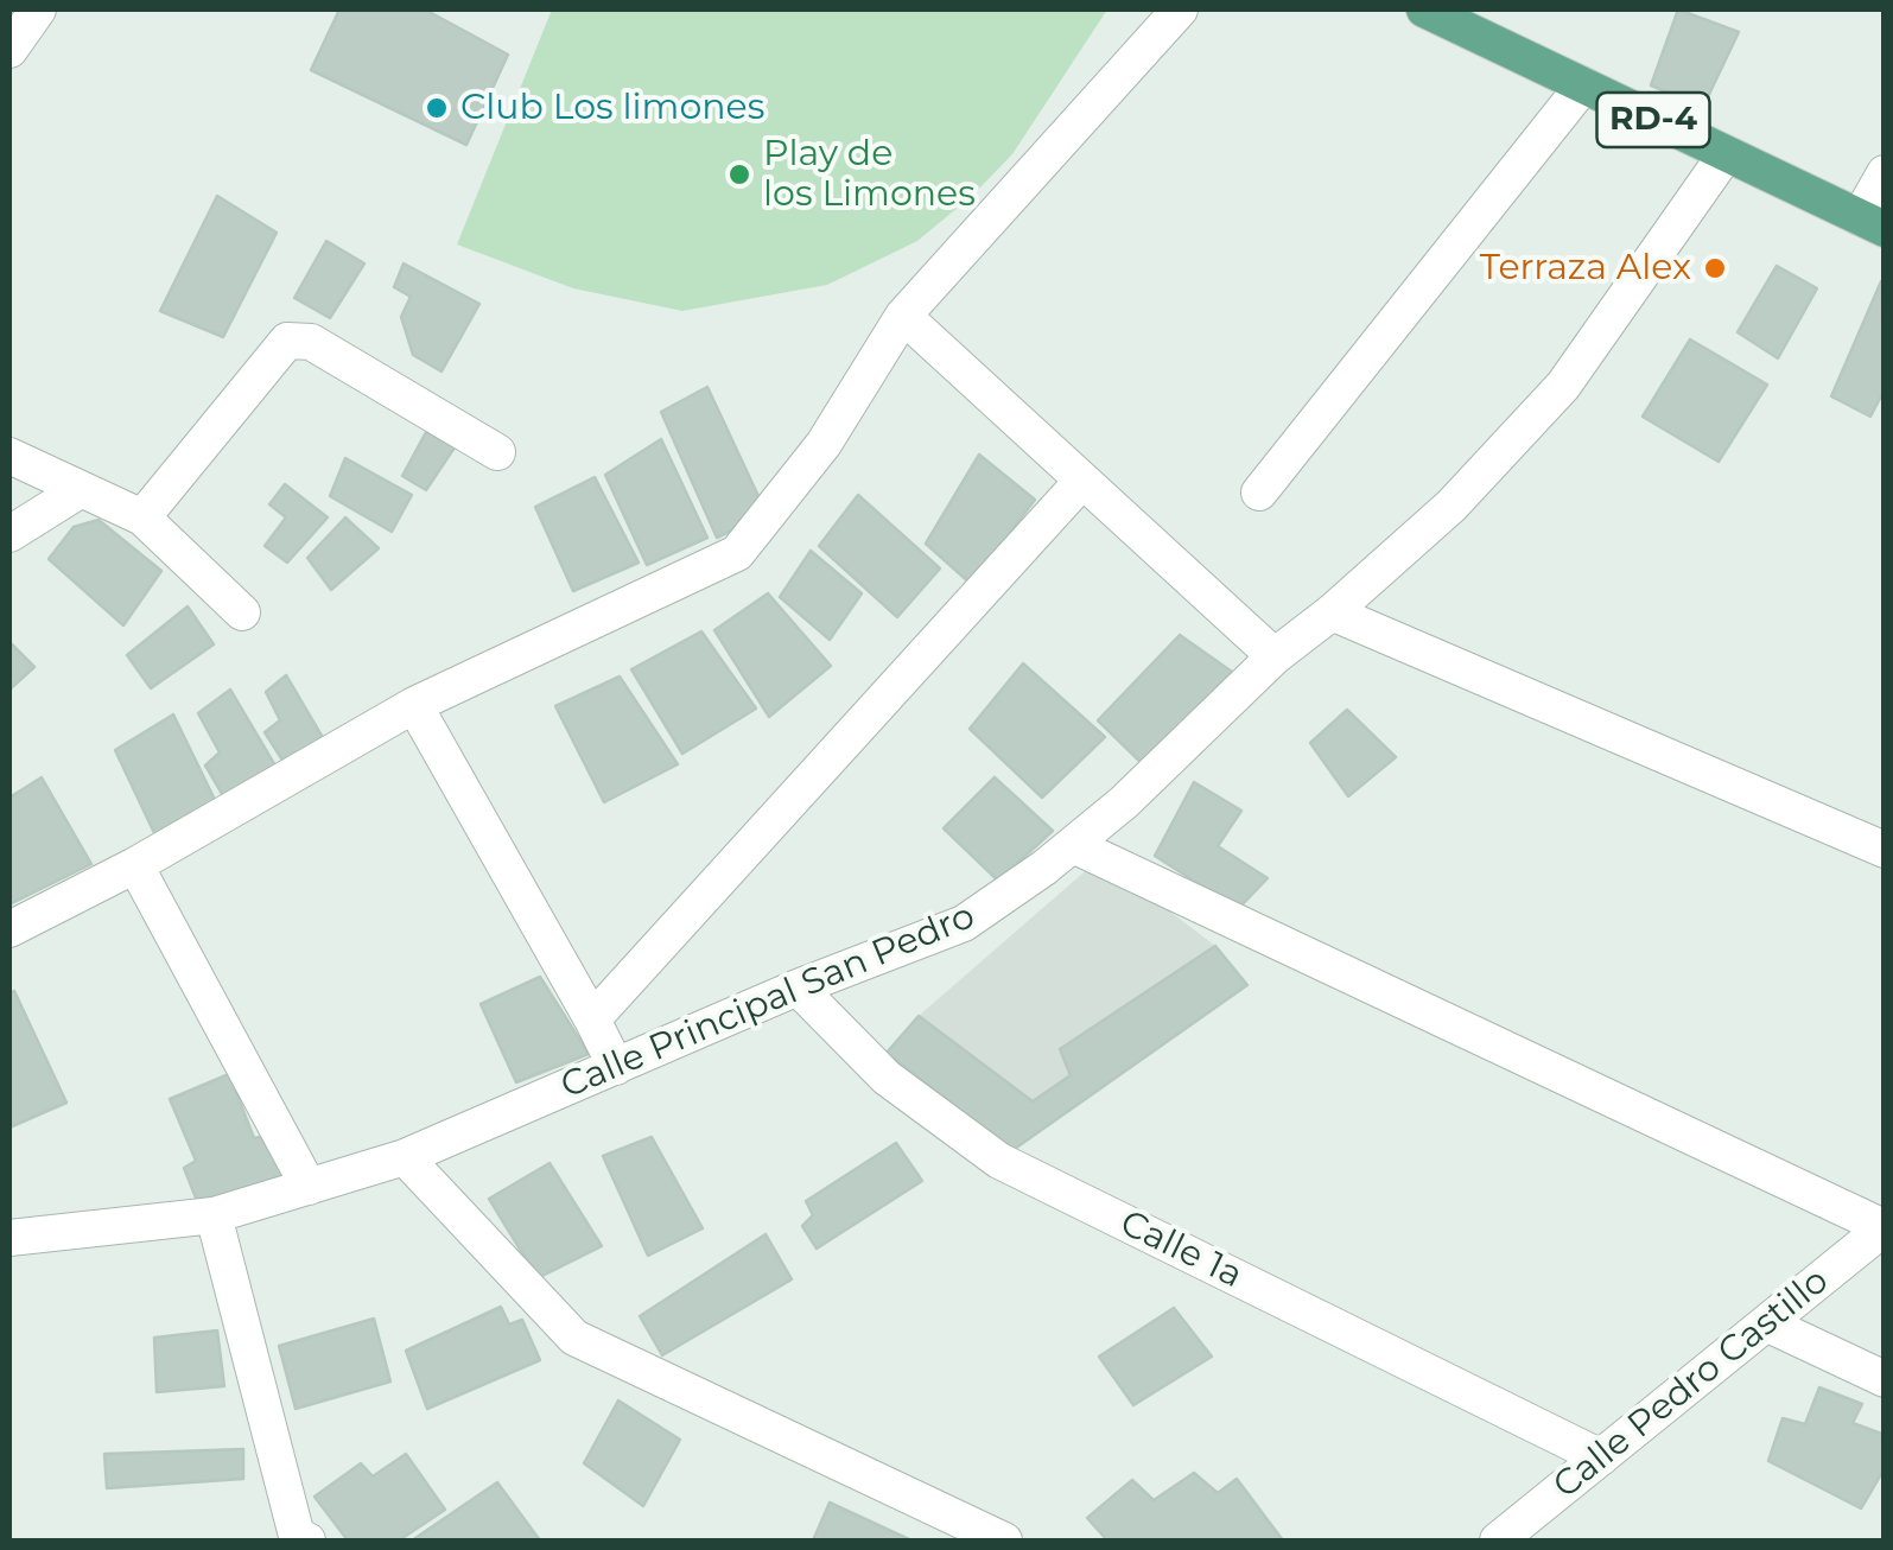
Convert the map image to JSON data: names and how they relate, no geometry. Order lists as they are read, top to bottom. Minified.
{"streets":{"main road":["RD-4"],"street":["Calle Principal San Pedro","Calle 1a","Calle Pedro Castillo"]},"crossings":[["RD-4","Calle Principal San Pedro"],["Calle Principal San Pedro","Calle 1a"],["Calle 1a","Calle Pedro Castillo"]],"places":["Club Los limones","Play de los Limones","Terraza Alex"]}
